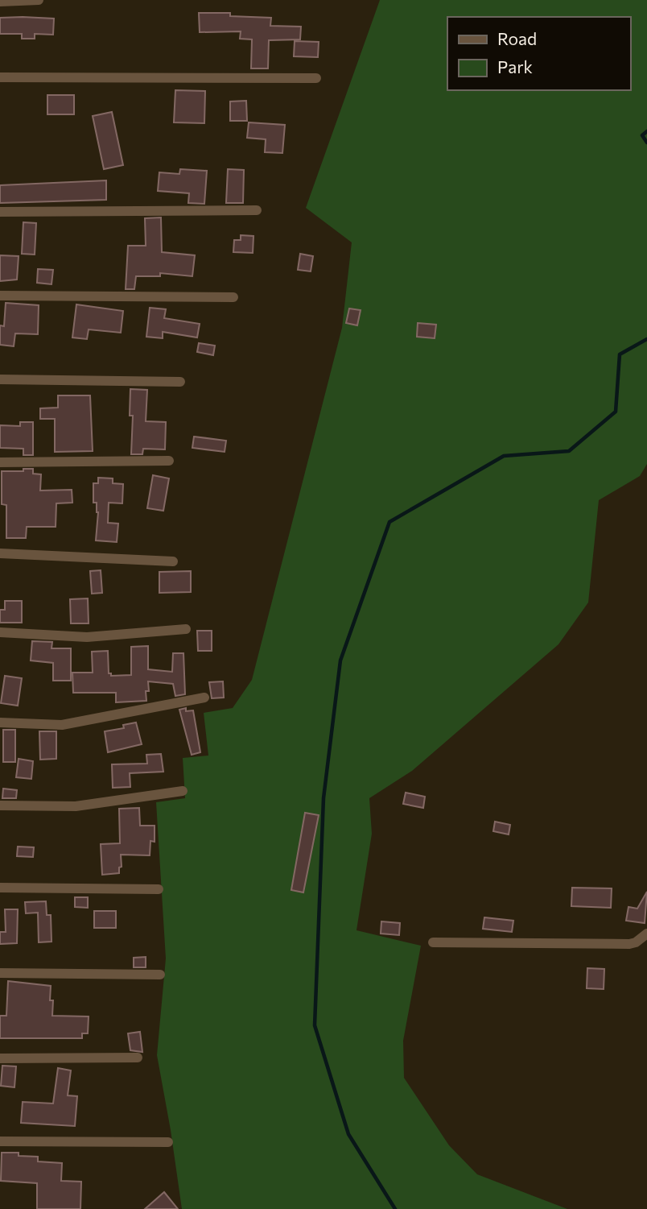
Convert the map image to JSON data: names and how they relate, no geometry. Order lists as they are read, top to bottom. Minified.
{"legend":["Road","Park"]}
